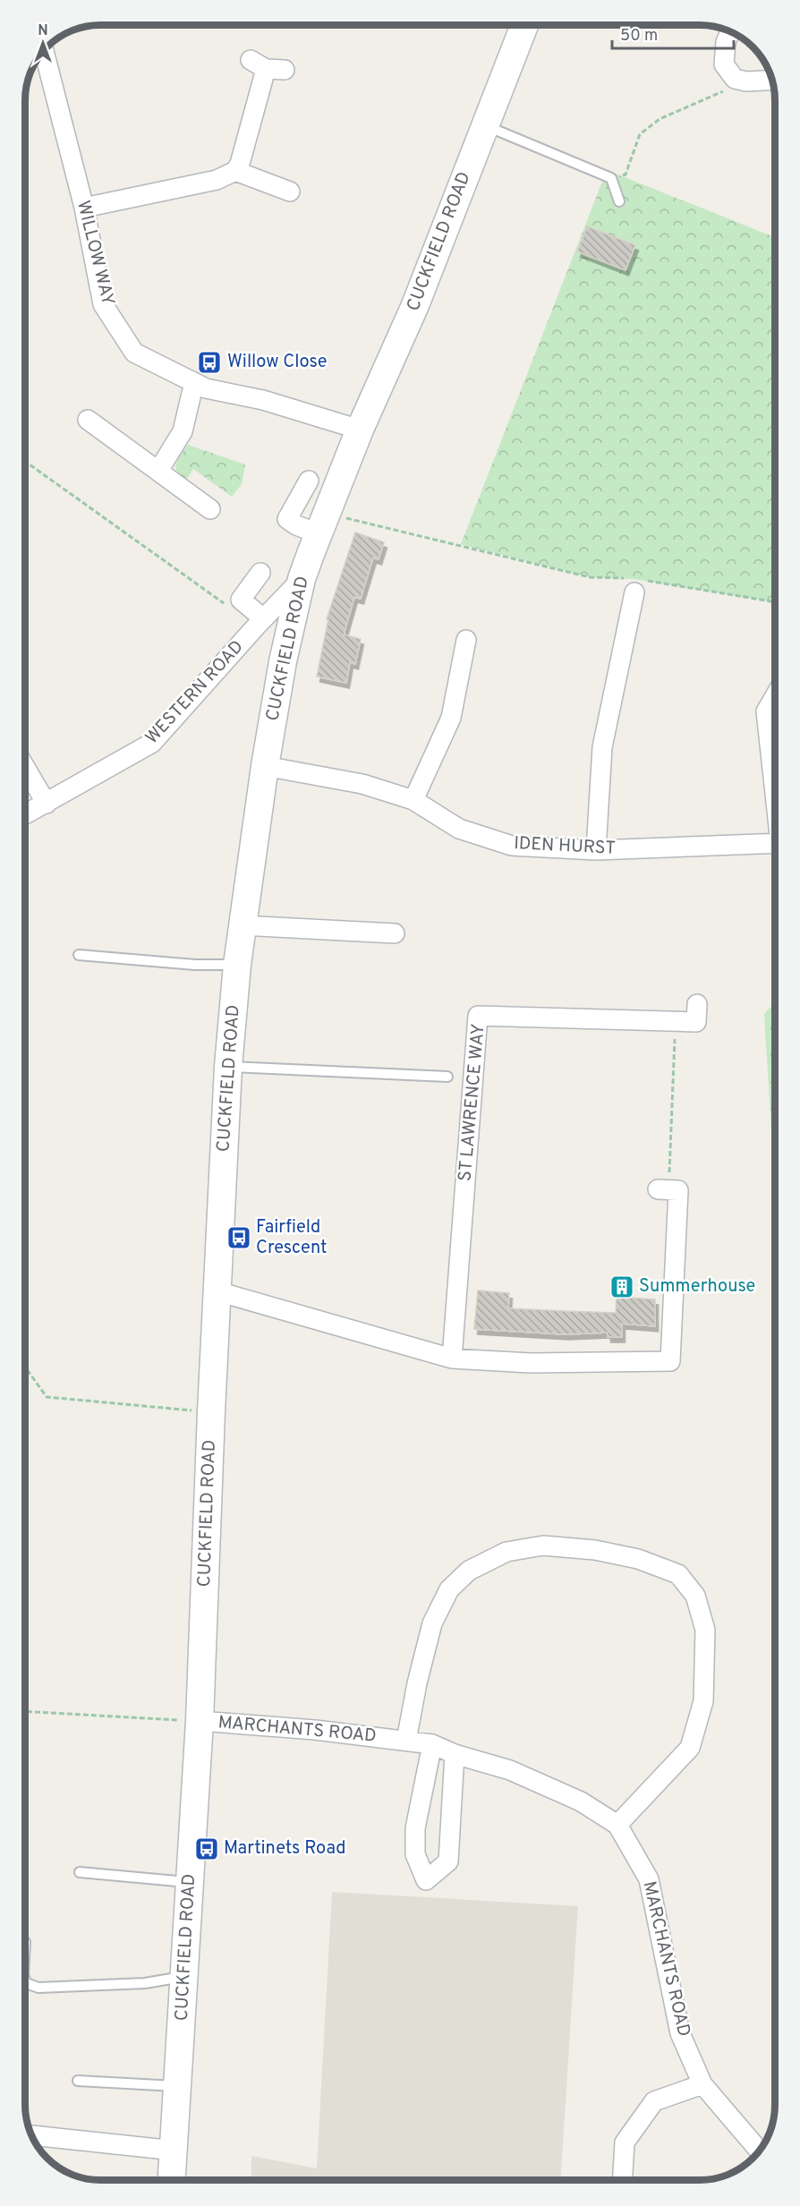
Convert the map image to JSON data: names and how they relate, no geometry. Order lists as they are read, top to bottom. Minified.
{"streets":{"street":["CUCKFIELD ROAD","WILLOW WAY","WESTERN ROAD","IDEN HURST","ST LAWRENCE WAY","MARCHANTS ROAD"]},"crossings":[["CUCKFIELD ROAD","WILLOW WAY"],["CUCKFIELD ROAD","WESTERN ROAD"],["CUCKFIELD ROAD","IDEN HURST"],["CUCKFIELD ROAD","MARCHANTS ROAD"]],"places":{"bus stop":["Willow Close","Fairfield Crescent","Martinets Road"],"building":["Summerhouse"]},"scale_bar":"50 m","north":"top"}
